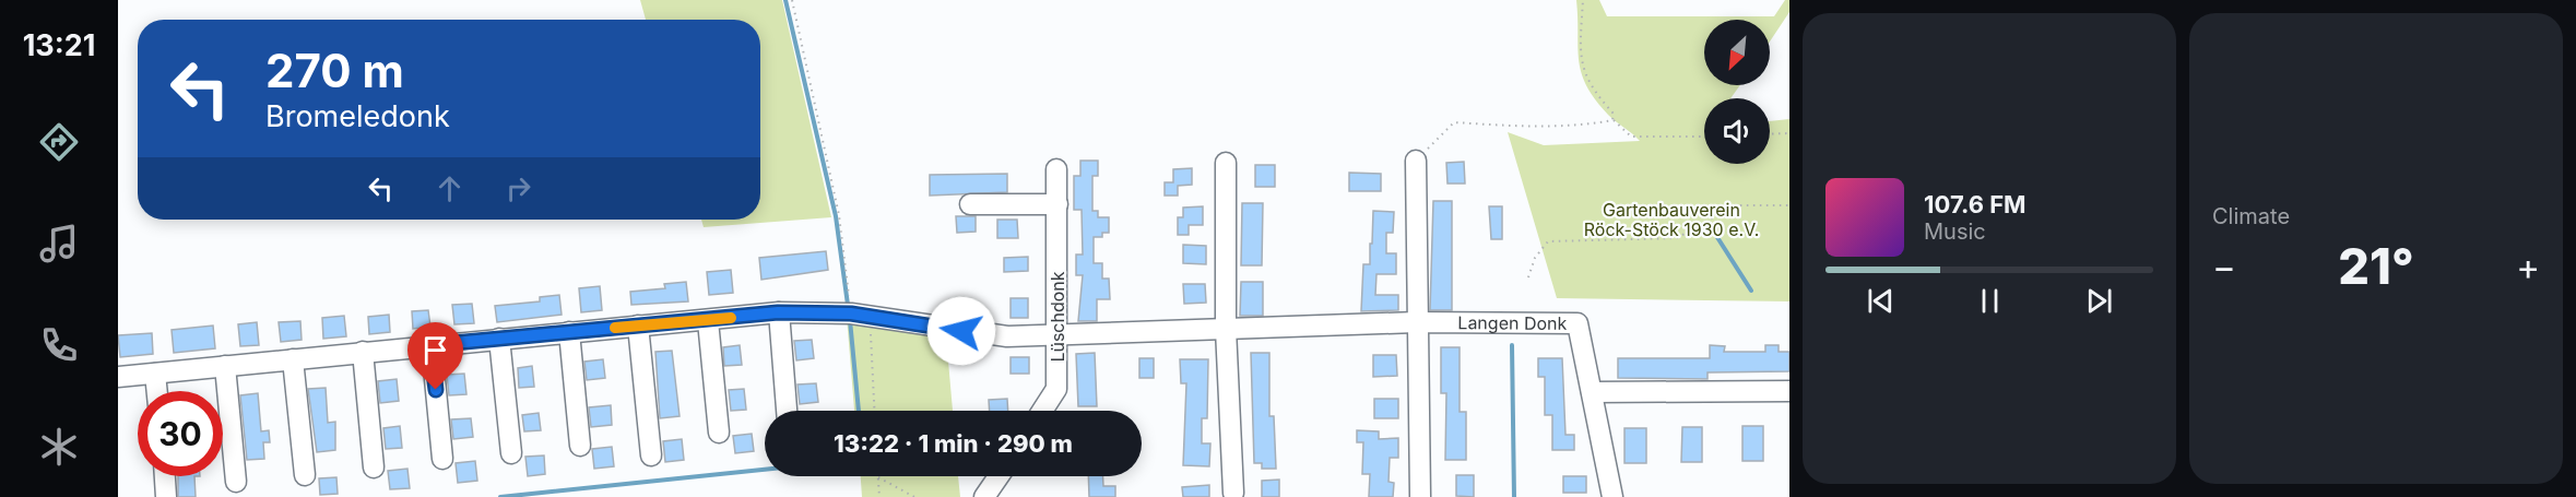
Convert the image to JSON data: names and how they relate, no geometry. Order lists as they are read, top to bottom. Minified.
{"streets":{"street":["Lüschdonk","Langen Donk"]},"crossings":[["Lüschdonk","Langen Donk"]],"parks":["Gartenbauverein Röck-Stöck 1930 e.V."],"north":"bottom left","page":{"tabs":"13:21","tile":"Climate","turn":["270 m","Bromeledonk"],"song":["107.6 FM","Music"],"heat":["−","21°","+"],"limit":"30","trip":"13:22 · 1 min · 290 m"}}
